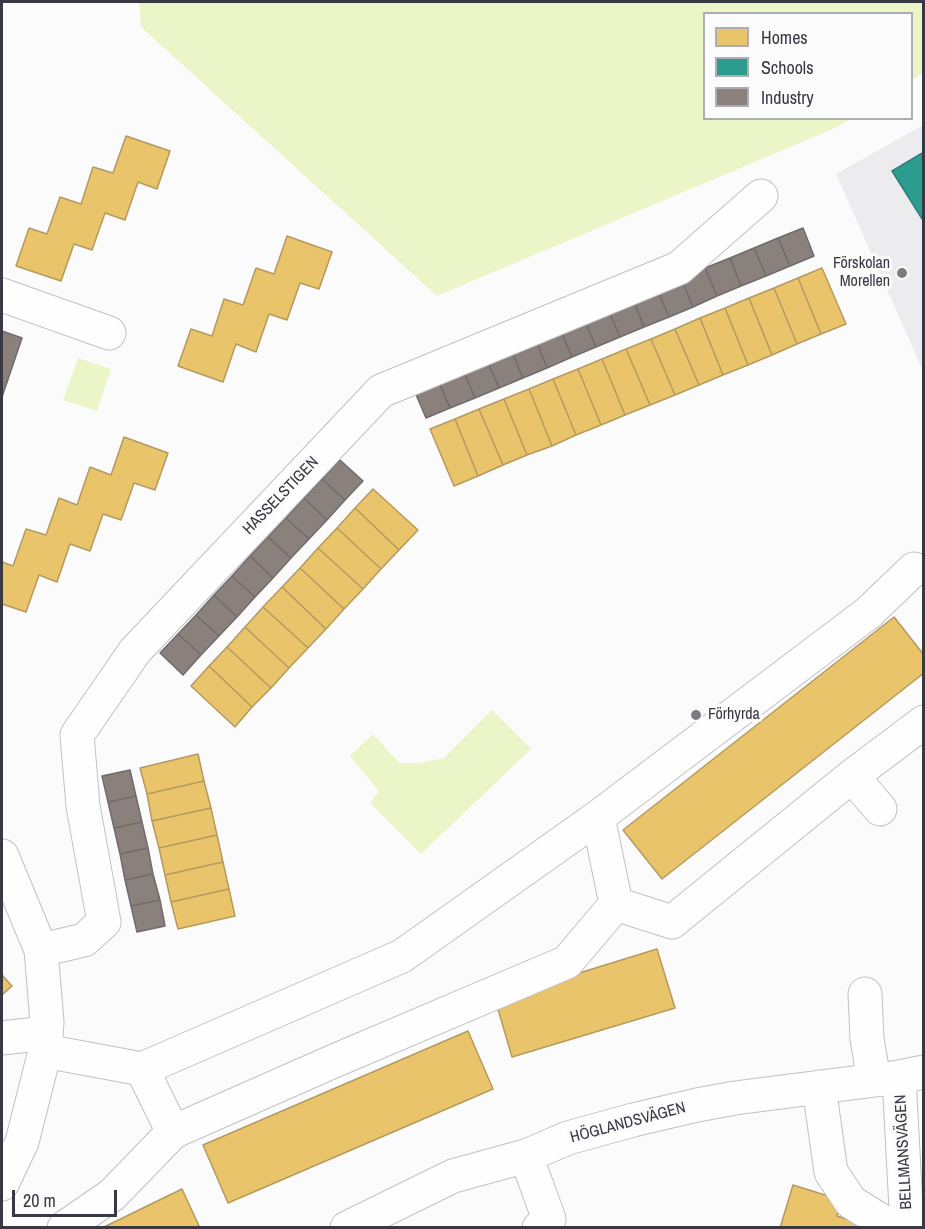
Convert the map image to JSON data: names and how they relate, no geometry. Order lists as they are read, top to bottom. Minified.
{"streets":{"street":["HASSELSTIGEN","HÖGLANDSVÄGEN","BELLMANSVÄGEN"]},"crossings":[["HÖGLANDSVÄGEN","BELLMANSVÄGEN"]],"places":["Förskolan Morellen","Förhyrda"],"legend":["Homes","Schools","Industry"],"scale_bar":"20 m"}
